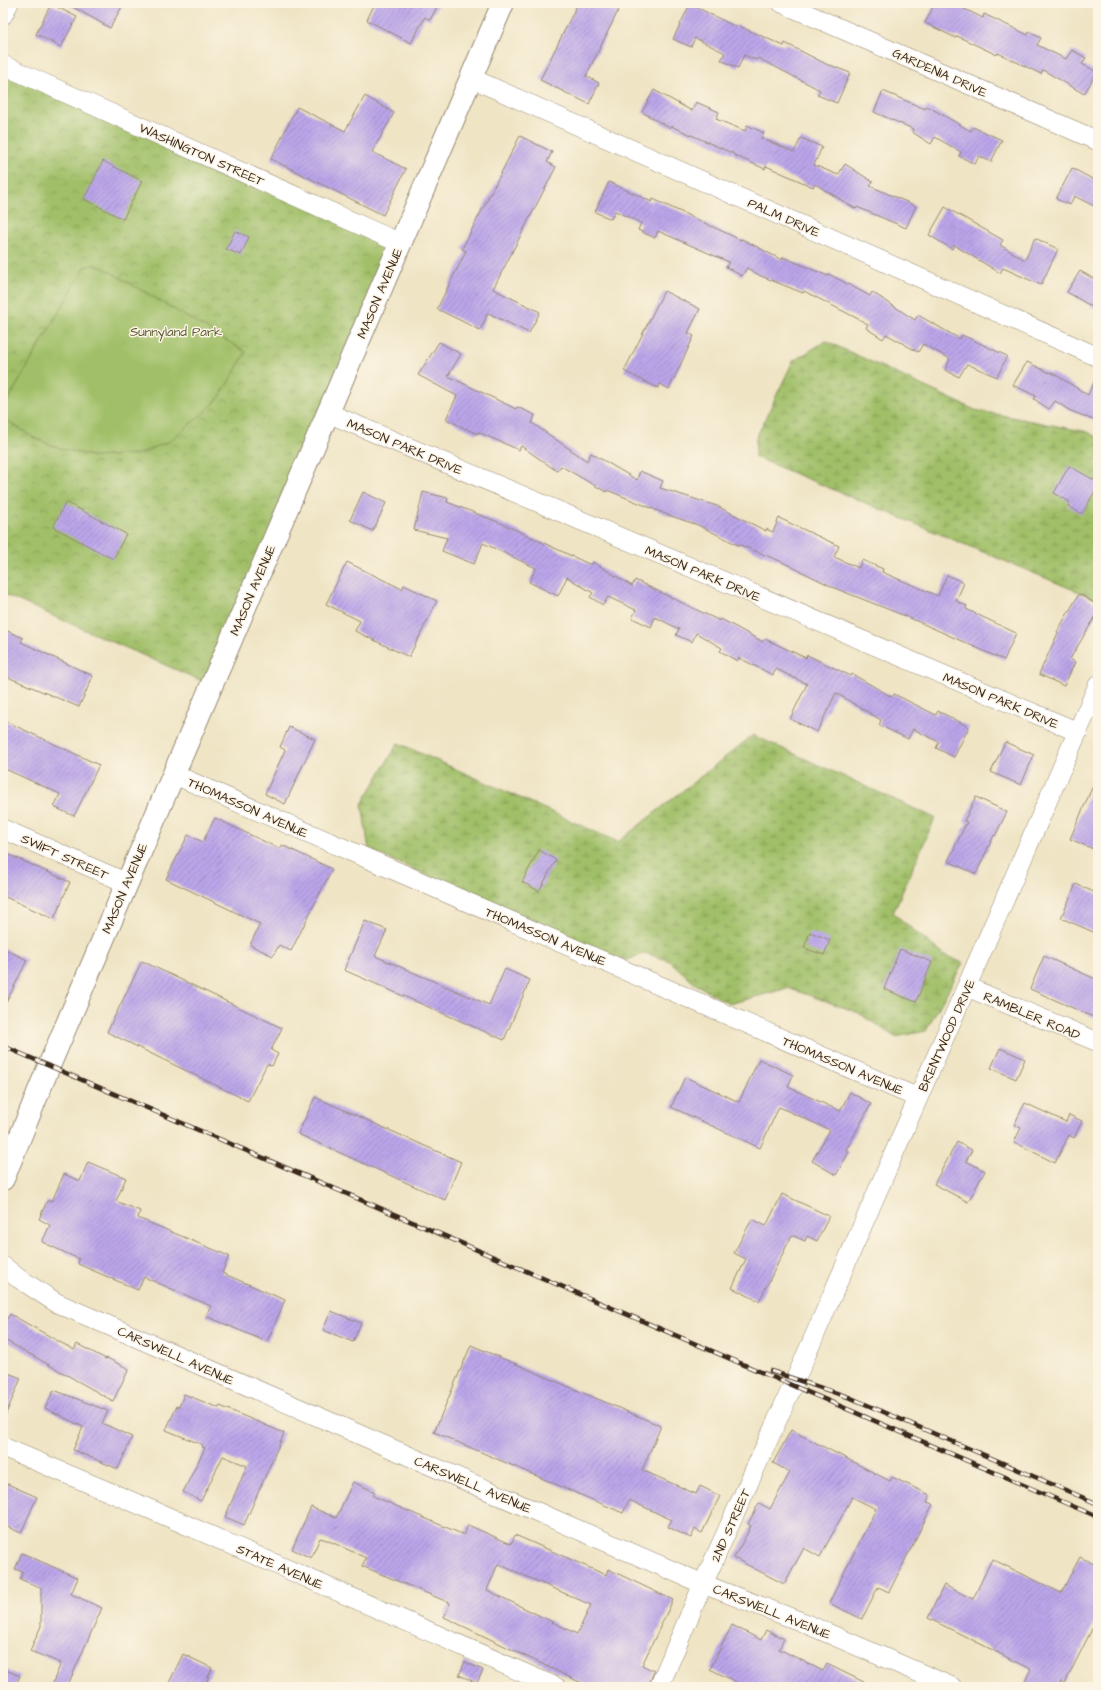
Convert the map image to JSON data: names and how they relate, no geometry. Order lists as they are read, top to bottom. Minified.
{"streets":{"main road":["MASON AVENUE"],"street":["GARDENIA DRIVE","WASHINGTON STREET","PALM DRIVE","MASON PARK DRIVE","THOMASSON AVENUE","SWIFT STREET","RAMBLER ROAD","BRENTWOOD DRIVE","CARSWELL AVENUE","2ND STREET","STATE AVENUE"]},"crossings":[["WASHINGTON STREET","MASON AVENUE"],["PALM DRIVE","MASON AVENUE"],["MASON AVENUE","MASON PARK DRIVE"],["MASON AVENUE","THOMASSON AVENUE"],["MASON AVENUE","SWIFT STREET"],["MASON PARK DRIVE","BRENTWOOD DRIVE"],["THOMASSON AVENUE","BRENTWOOD DRIVE"],["RAMBLER ROAD","BRENTWOOD DRIVE"],["BRENTWOOD DRIVE","2ND STREET"],["CARSWELL AVENUE","2ND STREET"]],"parks":["Sunnyland Park"]}
